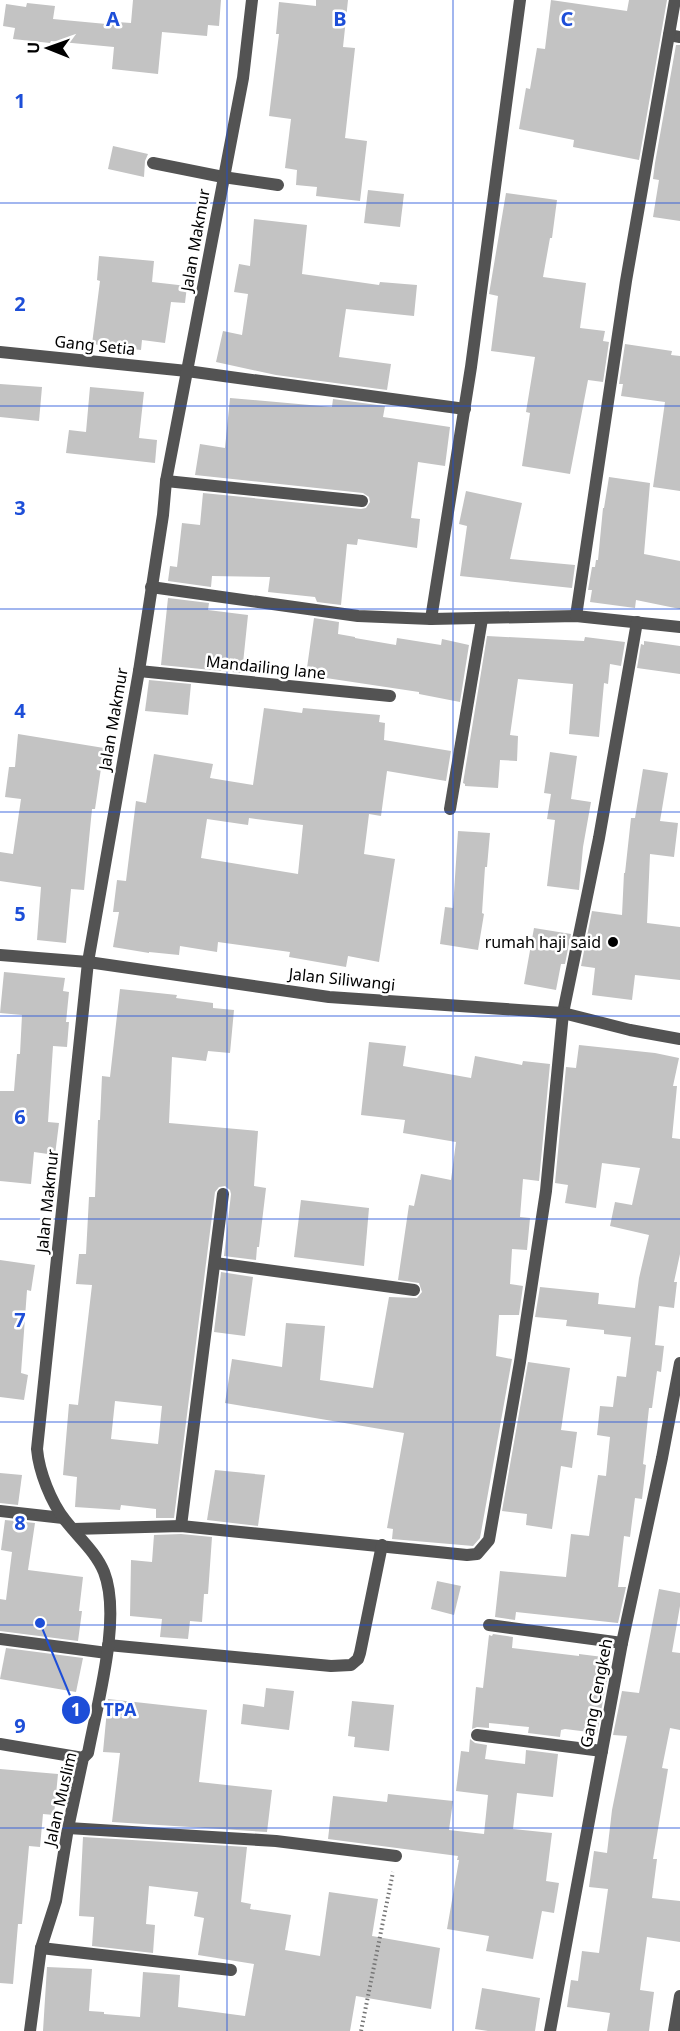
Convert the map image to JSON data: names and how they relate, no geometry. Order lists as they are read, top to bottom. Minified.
{"streets":{"street":["Jalan Makmur","Gang Setia","Mandailing lane","Jalan Siliwangi","Gang Cengkeh","Jalan Muslim"]},"crossings":[["Jalan Makmur","Gang Setia"],["Jalan Makmur","Mandailing lane"],["Jalan Makmur","Jalan Siliwangi"],["Jalan Makmur","Jalan Muslim"]],"places":["rumah haji said","TPA"],"north":"left","grid":{"columns":["A","B","C"],"rows":["1","2","3","4","5","6","7","8","9"]}}
